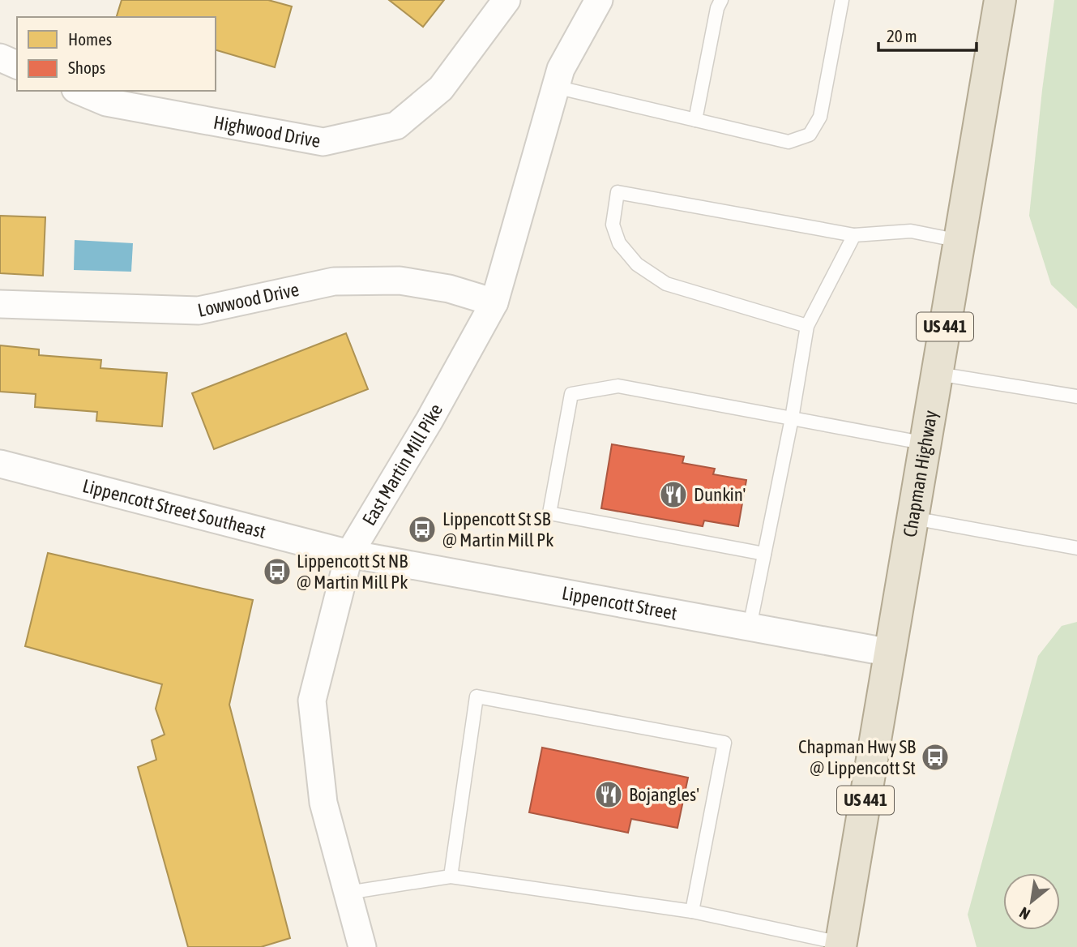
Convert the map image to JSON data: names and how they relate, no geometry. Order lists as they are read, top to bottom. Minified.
{"streets":{"highway":["US 441","Chapman Highway"],"street":["Highwood Drive","Lowwood Drive","East Martin Mill Pike","Lippencott Street Southeast","Lippencott Street"]},"crossings":[["Lowwood Drive","East Martin Mill Pike"],["East Martin Mill Pike","Lippencott Street Southeast"],["East Martin Mill Pike","Lippencott Street"],["Chapman Highway","Lippencott Street"],["Lippencott Street Southeast","Lippencott Street"]],"places":{"restaurant":["Dunkin'","Bojangles'"],"bus stop":["Lippencott St SB @ Martin Mill Pk","Lippencott St NB @ Martin Mill Pk","Chapman Hwy SB @ Lippencott St"]},"legend":["Homes","Shops"],"scale_bar":"20 m","north":"bottom left"}
